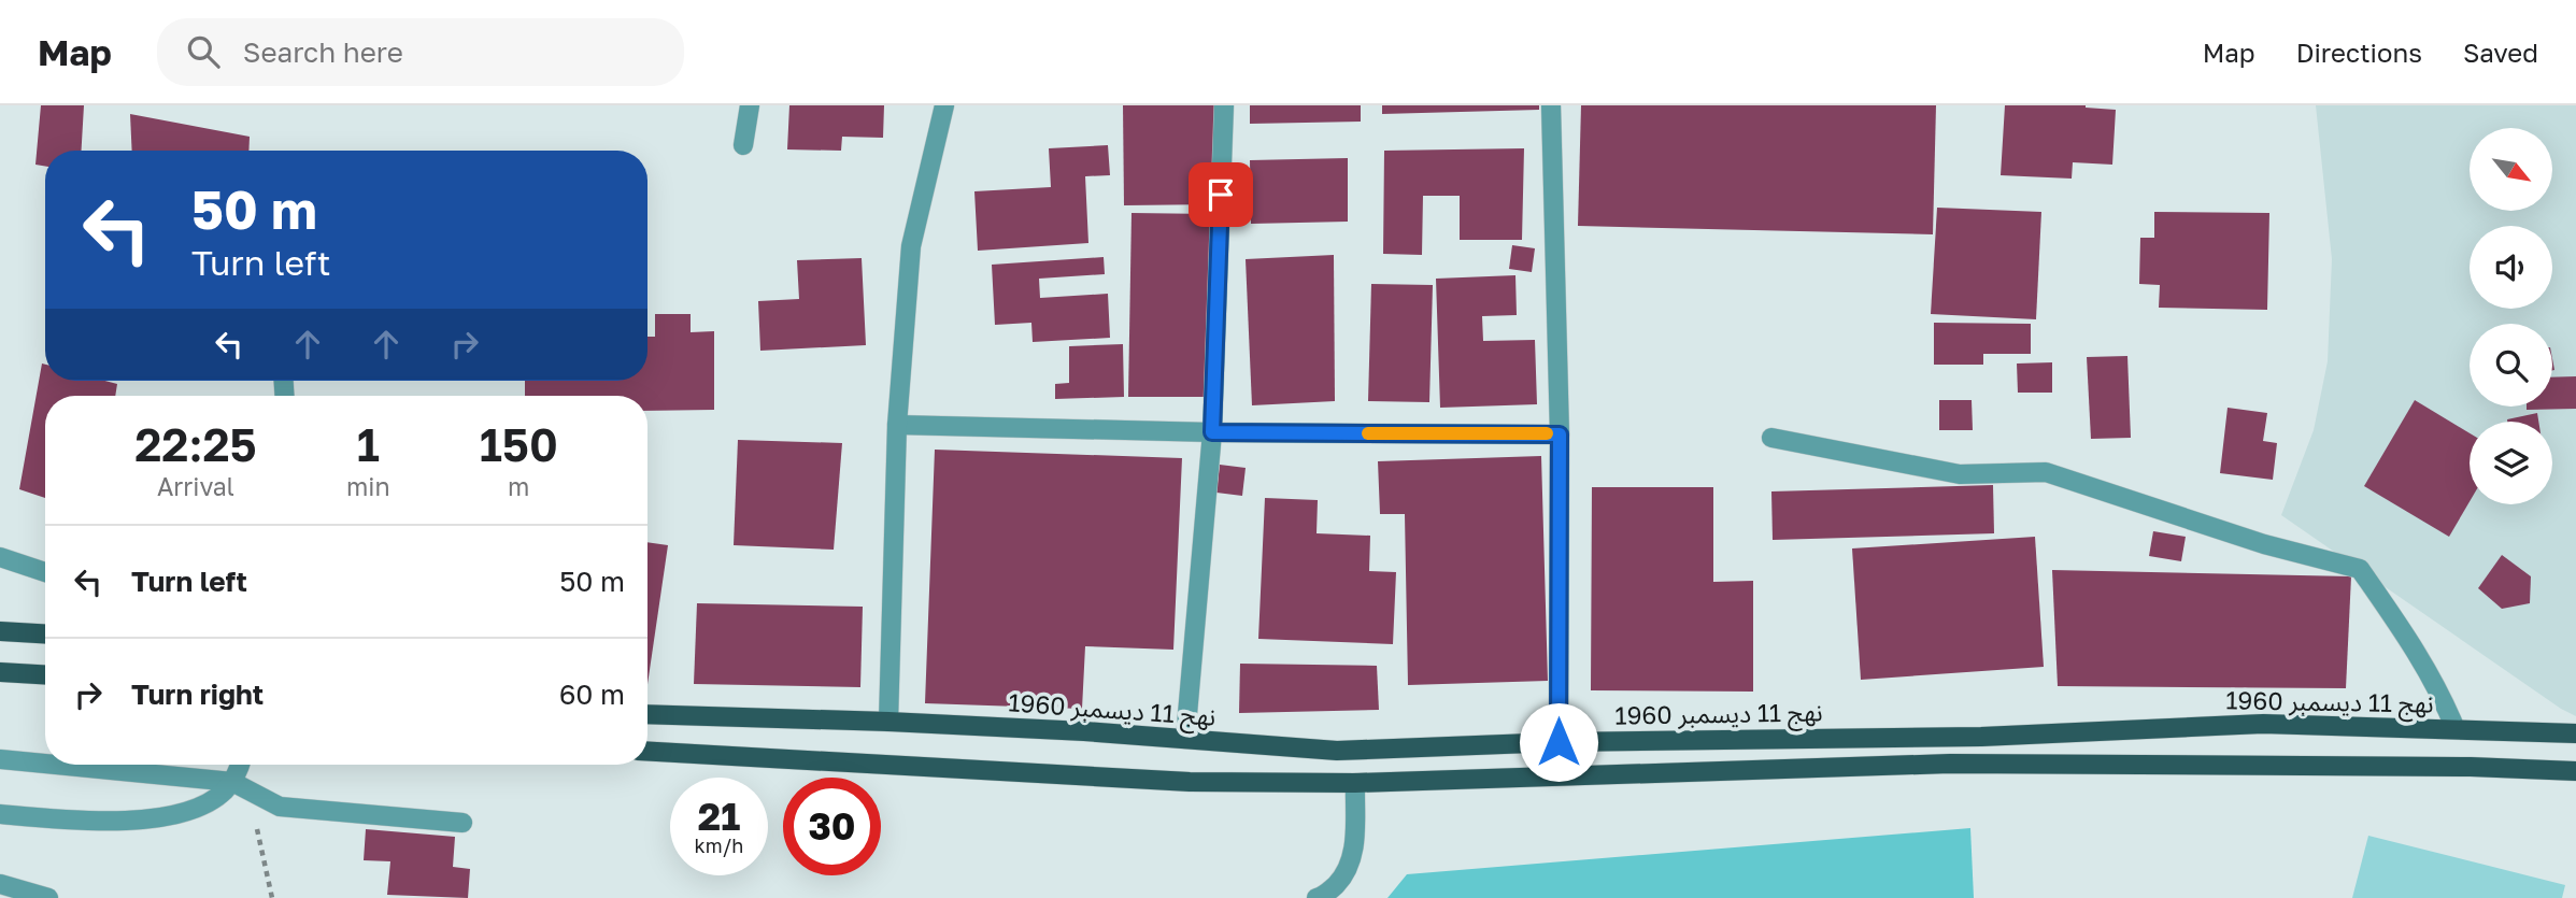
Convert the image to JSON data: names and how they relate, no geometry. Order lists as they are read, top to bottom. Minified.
{"streets":{"main road":["نهج 11 ديسمبر 1960"]},"north":"bottom right","page":{"header":"Map","search":"Search here","nav":["Map","Directions","Saved"],"turn":["50 m","Turn left"],"eta":["22:25","Arrival","1","min","150","m"],"list":[{"name":"Turn left","value":"50 m"},{"name":"Turn right","value":"60 m"}],"speed":"21 km/h","limit":"30"}}
